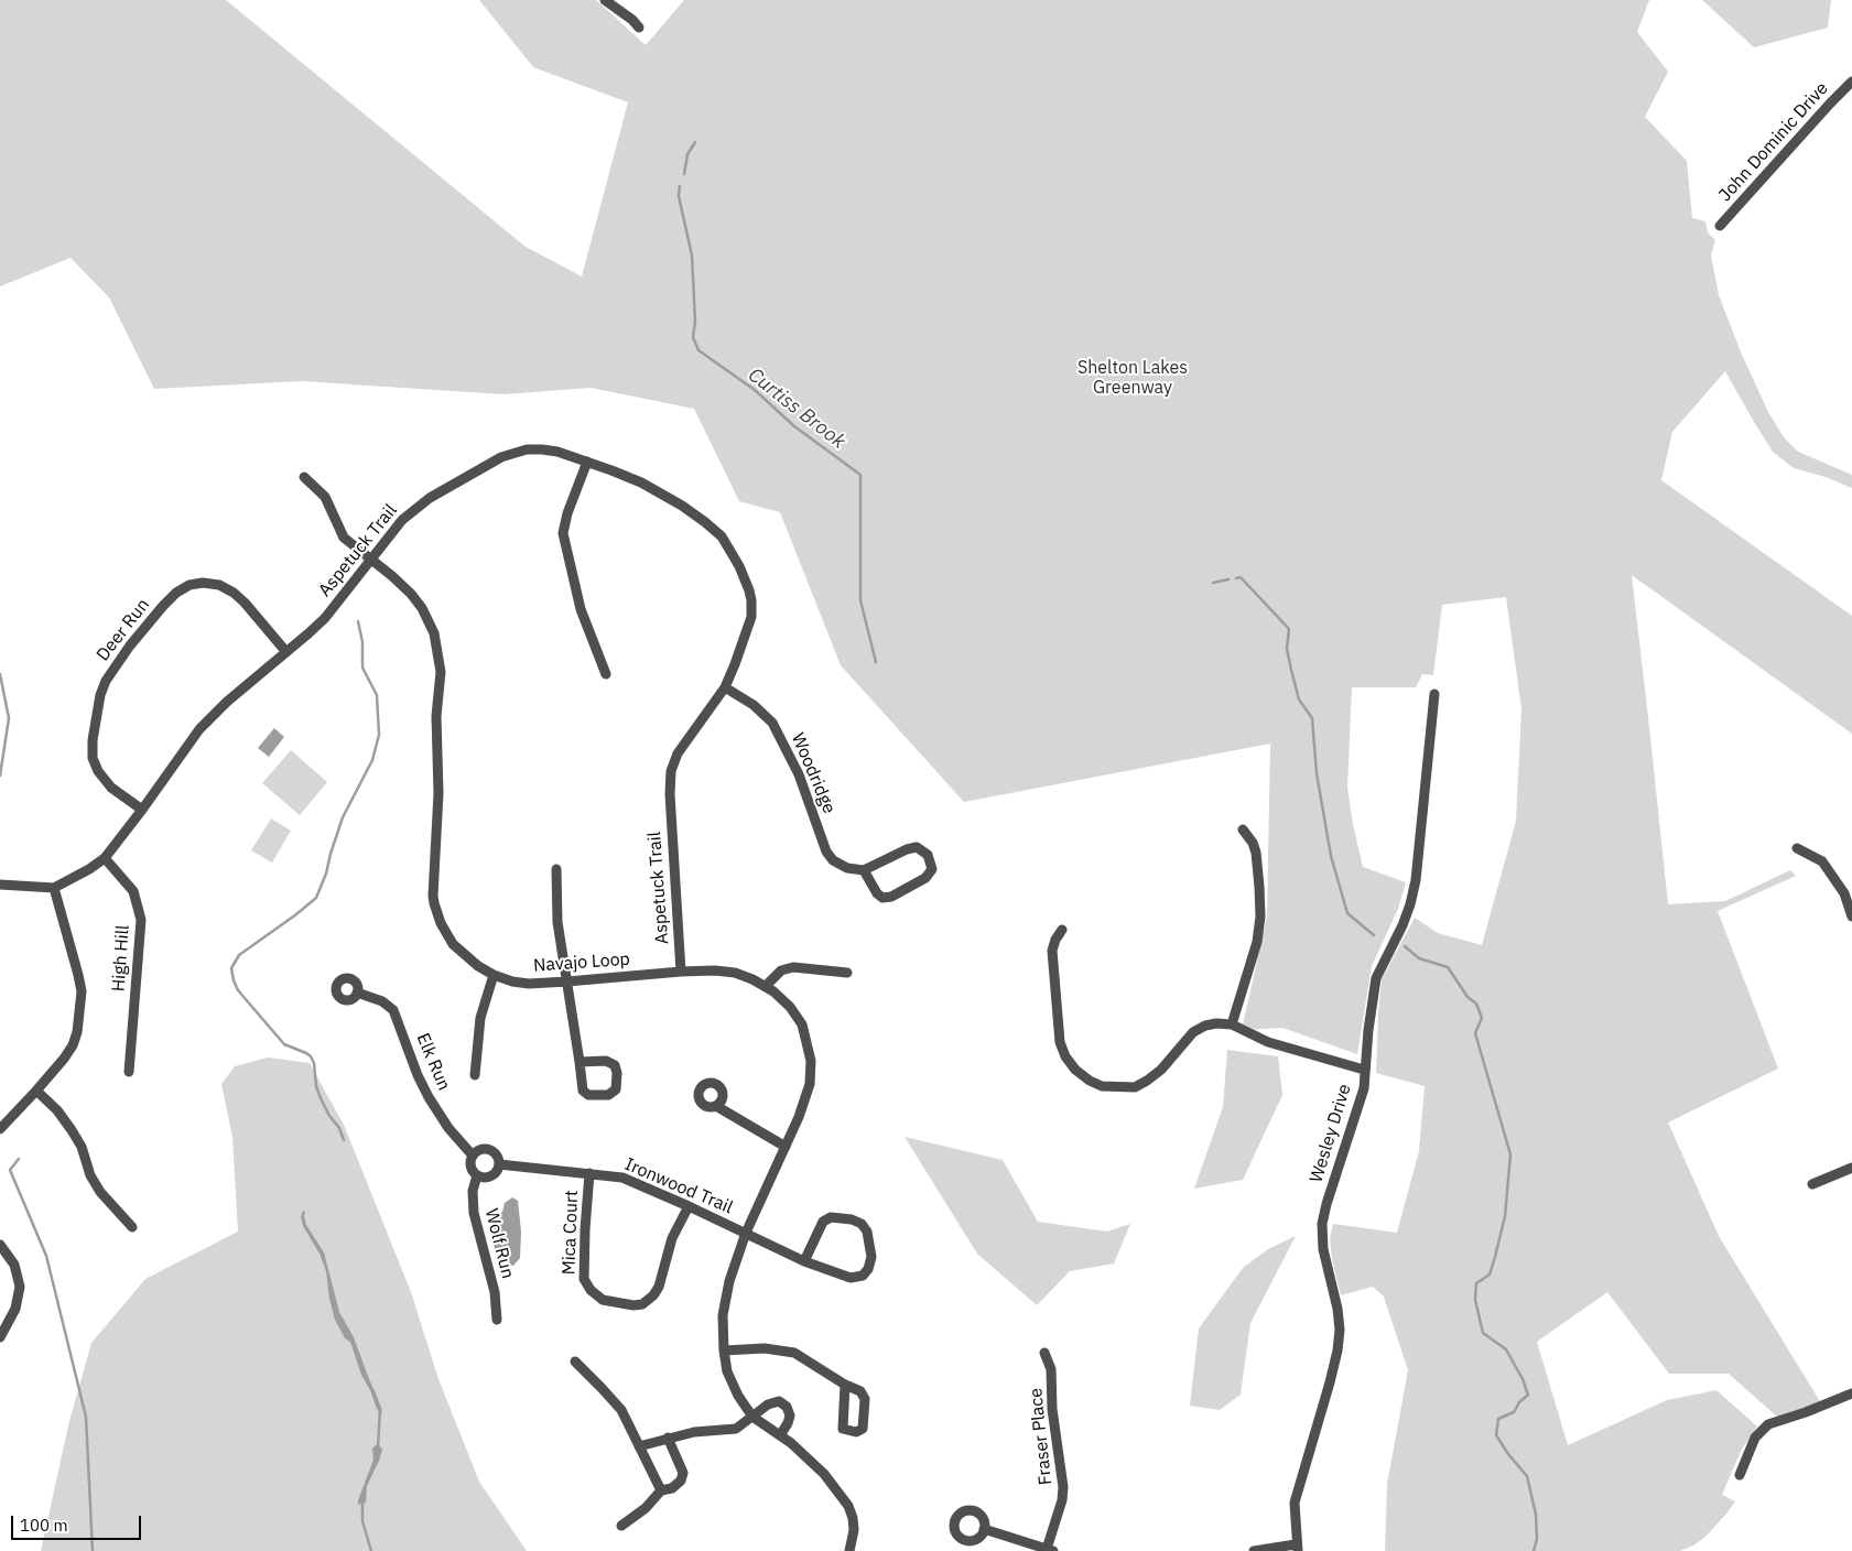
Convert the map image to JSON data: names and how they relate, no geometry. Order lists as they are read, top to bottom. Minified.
{"streets":{"street":["John Dominic Drive","Aspetuck Trail","Deer Run","Woodridge","High Hill","Navajo Loop","Elk Run","Wesley Drive","Ironwood Trail","Mica Court","Wolf Run","Fraser Place"]},"crossings":[["Aspetuck Trail","Deer Run"],["Aspetuck Trail","Woodridge"],["Aspetuck Trail","High Hill"],["Aspetuck Trail","Navajo Loop"],["Navajo Loop","Ironwood Trail"],["Elk Run","Ironwood Trail"],["Elk Run","Wolf Run"],["Ironwood Trail","Mica Court"],["Ironwood Trail","Wolf Run"]],"water":["Curtiss Brook"],"parks":["Shelton Lakes Greenway"],"scale_bar":"100 m"}
